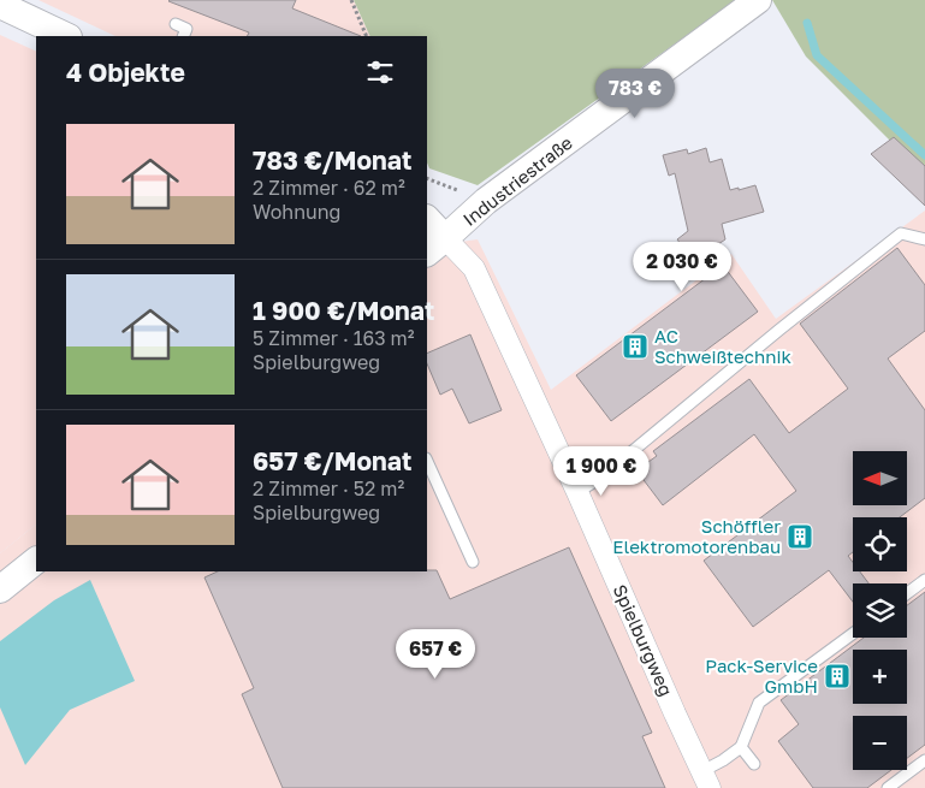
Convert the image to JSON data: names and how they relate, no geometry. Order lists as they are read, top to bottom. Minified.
{"streets":{"street":["Industriestraße","Spielburgweg"]},"crossings":[["Industriestraße","Spielburgweg"]],"places":{"building":["AC Schweißtechnik","Schöffler Elektromotorenbau","Pack-Service GmbH"]},"north":"left","page":{"heading":"4 Objekte","price":["783 €","2 030 €","1 900 €","657 €"],"list":[{"name":"783 €/Monat","note":"2 Zimmer · 62 m² · Wohnung"},{"name":"1 900 €/Monat","note":"5 Zimmer · 163 m² · Spielburgweg"},{"name":"657 €/Monat","note":"2 Zimmer · 52 m² · Spielburgweg"}],"map_buttons":["+","−"]}}
